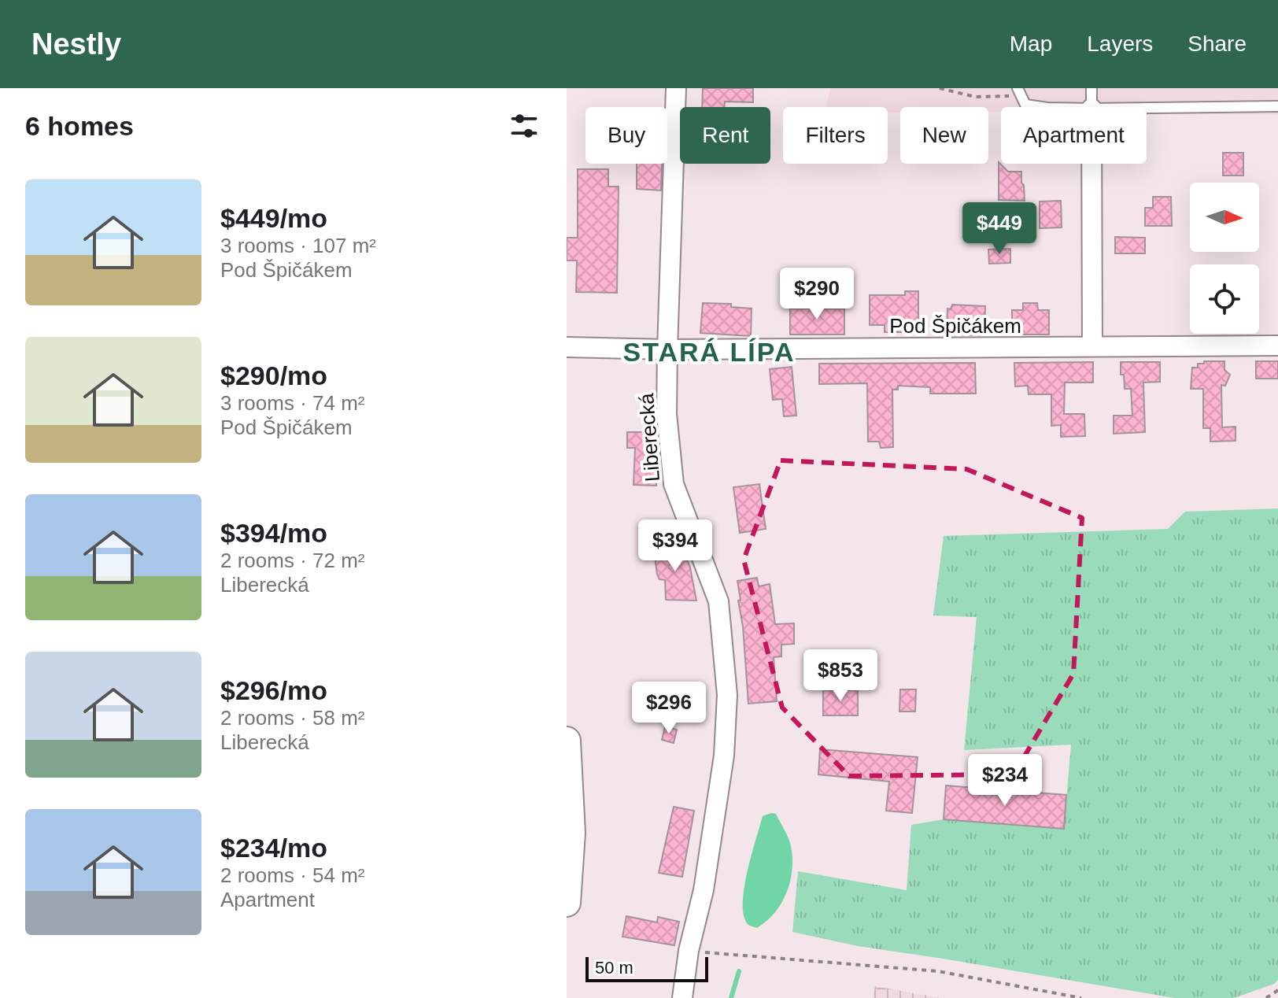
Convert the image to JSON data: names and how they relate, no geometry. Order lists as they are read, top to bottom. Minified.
{"streets":{"street":["Pod Špičákem","Liberecká"]},"crossings":[["Pod Špičákem","Liberecká"]],"districts":["STARÁ LÍPA"],"scale_bar":"50 m","north":"right","page":{"header":"Nestly","nav":["Map","Layers","Share"],"heading":"6 homes","chip":["Buy","Rent","Filters","New","Apartment"],"list":[{"name":"$449/mo","note":"3 rooms · 107 m² · Pod Špičákem"},{"name":"$290/mo","note":"3 rooms · 74 m² · Pod Špičákem"},{"name":"$394/mo","note":"2 rooms · 72 m² · Liberecká"},{"name":"$296/mo","note":"2 rooms · 58 m² · Liberecká"},{"name":"$234/mo","note":"2 rooms · 54 m² · Apartment"}],"price":["$449","$290","$394","$853","$296","$234"],"scale":"50 m"}}
